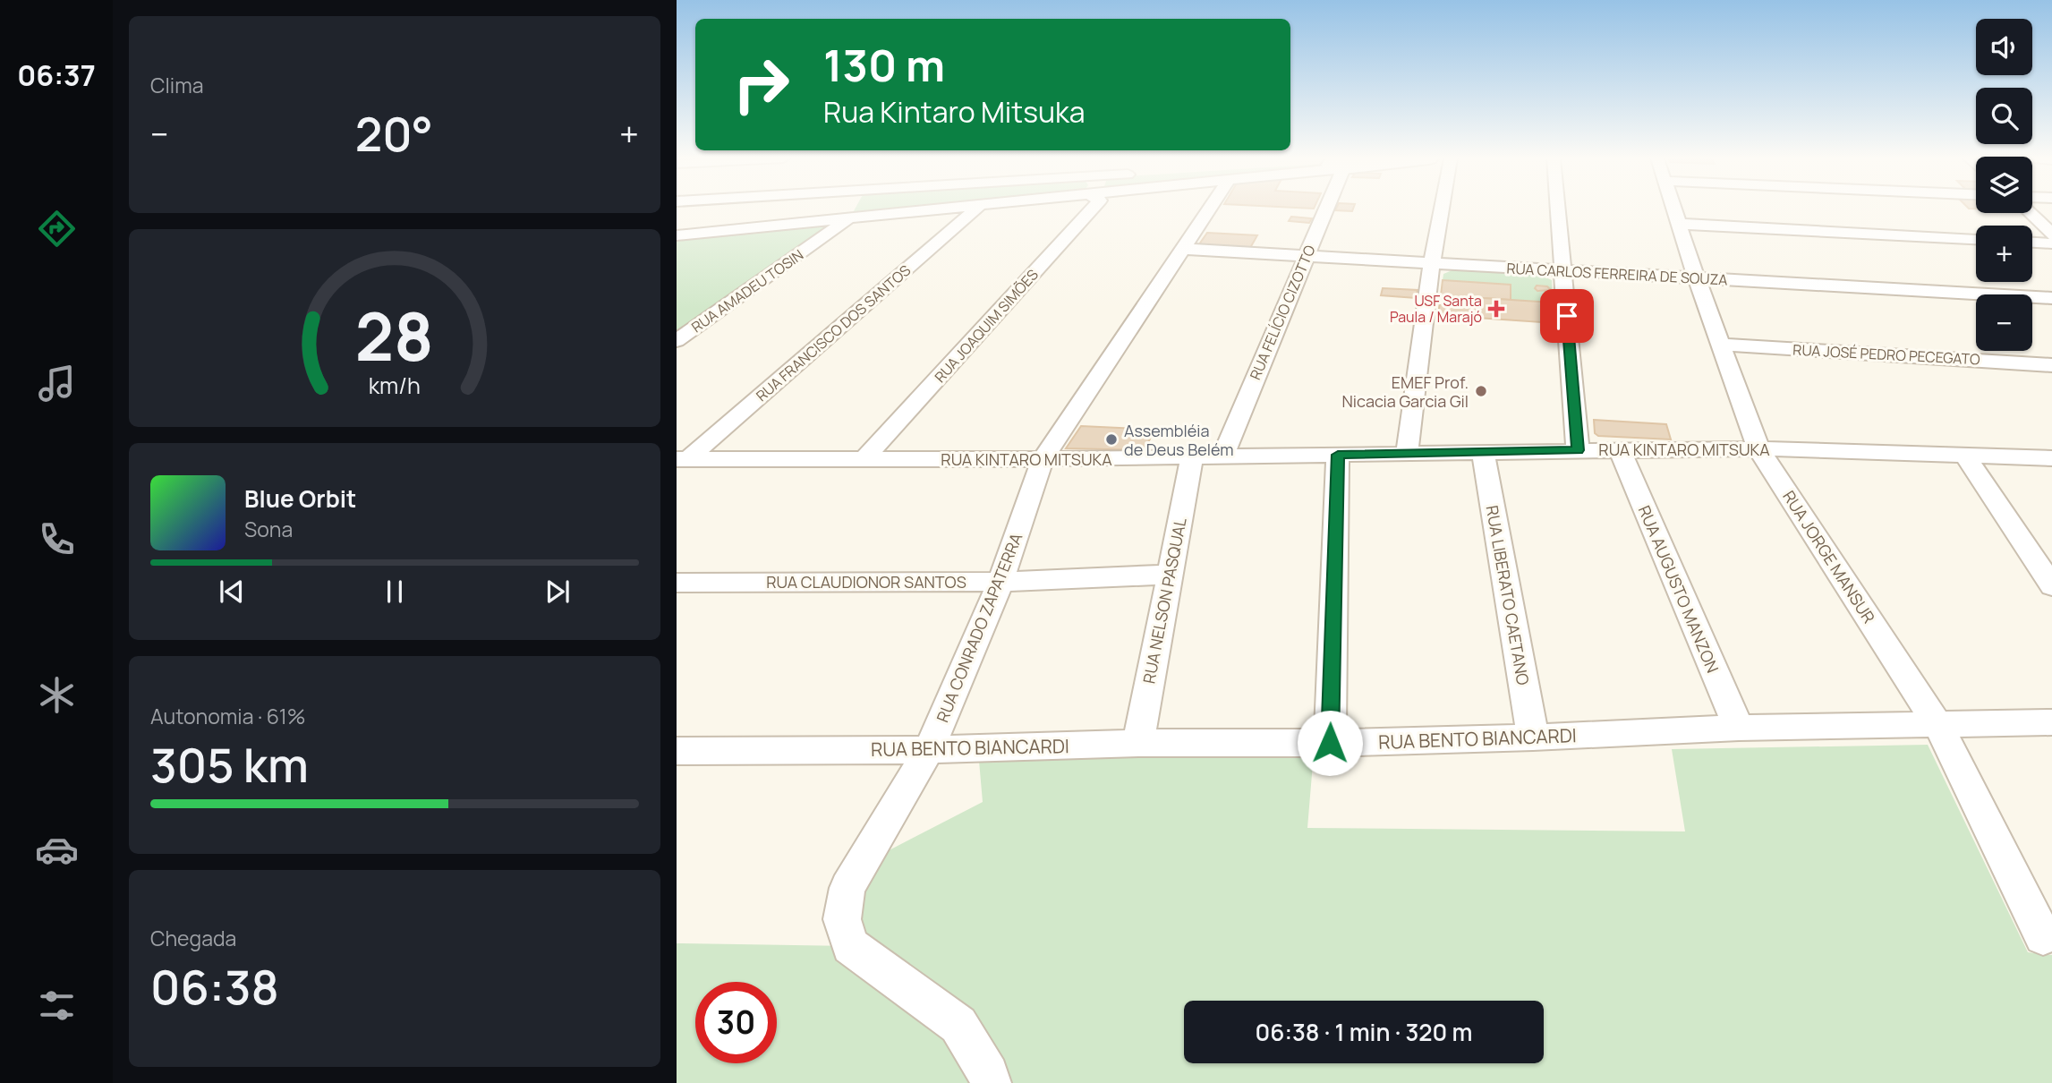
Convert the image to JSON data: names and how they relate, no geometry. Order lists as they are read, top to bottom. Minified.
{"streets":{"street":["RUA CARLOS FERREIRA DE SOUZA","RUA AMADEU TOSIN","RUA FELÍCIO CIZOTTO","RUA JOAQUIM SIMÕES","RUA FRANCISCO DOS SANTOS","RUA JOSÉ PEDRO PECEGATO","RUA KINTARO MITSUKA","RUA JORGE MANSUR","RUA CLAUDIONOR SANTOS","RUA AUGUSTO MANZON","RUA LIBERATO CAETANO","RUA NELSON PASQUAL","RUA CONRADO ZAPATERRA","RUA BENTO BIANCARDI"]},"crossings":[["RUA CARLOS FERREIRA DE SOUZA","RUA FELÍCIO CIZOTTO"],["RUA CARLOS FERREIRA DE SOUZA","RUA JORGE MANSUR"],["RUA CARLOS FERREIRA DE SOUZA","RUA CONRADO ZAPATERRA"],["RUA FELÍCIO CIZOTTO","RUA KINTARO MITSUKA"],["RUA JOAQUIM SIMÕES","RUA KINTARO MITSUKA"],["RUA FRANCISCO DOS SANTOS","RUA KINTARO MITSUKA"],["RUA JOSÉ PEDRO PECEGATO","RUA JORGE MANSUR"],["RUA KINTARO MITSUKA","RUA JORGE MANSUR"],["RUA KINTARO MITSUKA","RUA AUGUSTO MANZON"],["RUA KINTARO MITSUKA","RUA LIBERATO CAETANO"],["RUA KINTARO MITSUKA","RUA NELSON PASQUAL"],["RUA KINTARO MITSUKA","RUA CONRADO ZAPATERRA"],["RUA JORGE MANSUR","RUA BENTO BIANCARDI"],["RUA CLAUDIONOR SANTOS","RUA NELSON PASQUAL"],["RUA CLAUDIONOR SANTOS","RUA CONRADO ZAPATERRA"],["RUA AUGUSTO MANZON","RUA BENTO BIANCARDI"],["RUA LIBERATO CAETANO","RUA BENTO BIANCARDI"],["RUA NELSON PASQUAL","RUA BENTO BIANCARDI"],["RUA CONRADO ZAPATERRA","RUA BENTO BIANCARDI"]],"places":{"health":["USF Santa Paula / Marajó"],"other":["EMEF Prof. Nicacia Garcia Gil","Assembléia de Deus Belém"]},"page":{"tabs":"06:37","tile":["Clima",["Autonomia · 61%","305 km"],["Chegada","06:38"]],"map_buttons":["+","−"],"turn":["130 m","Rua Kintaro Mitsuka"],"heat":["−","20°","+"],"song":["Blue Orbit","Sona"],"limit":"30","trip":"06:38 · 1 min · 320 m","gauge":["28","km/h"]}}
